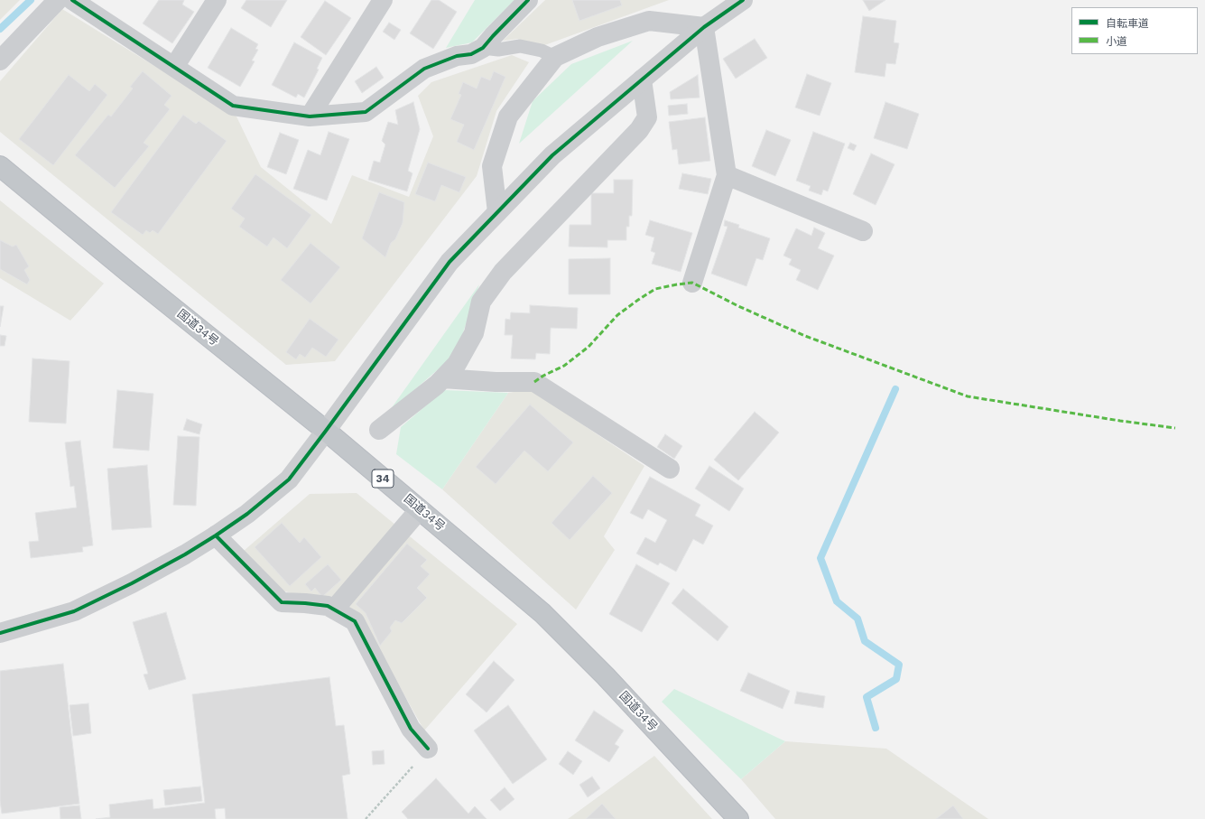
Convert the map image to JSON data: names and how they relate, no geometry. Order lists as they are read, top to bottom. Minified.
{"streets":{"highway":["国道34号","34"]},"legend":["自転車道","小道"]}
